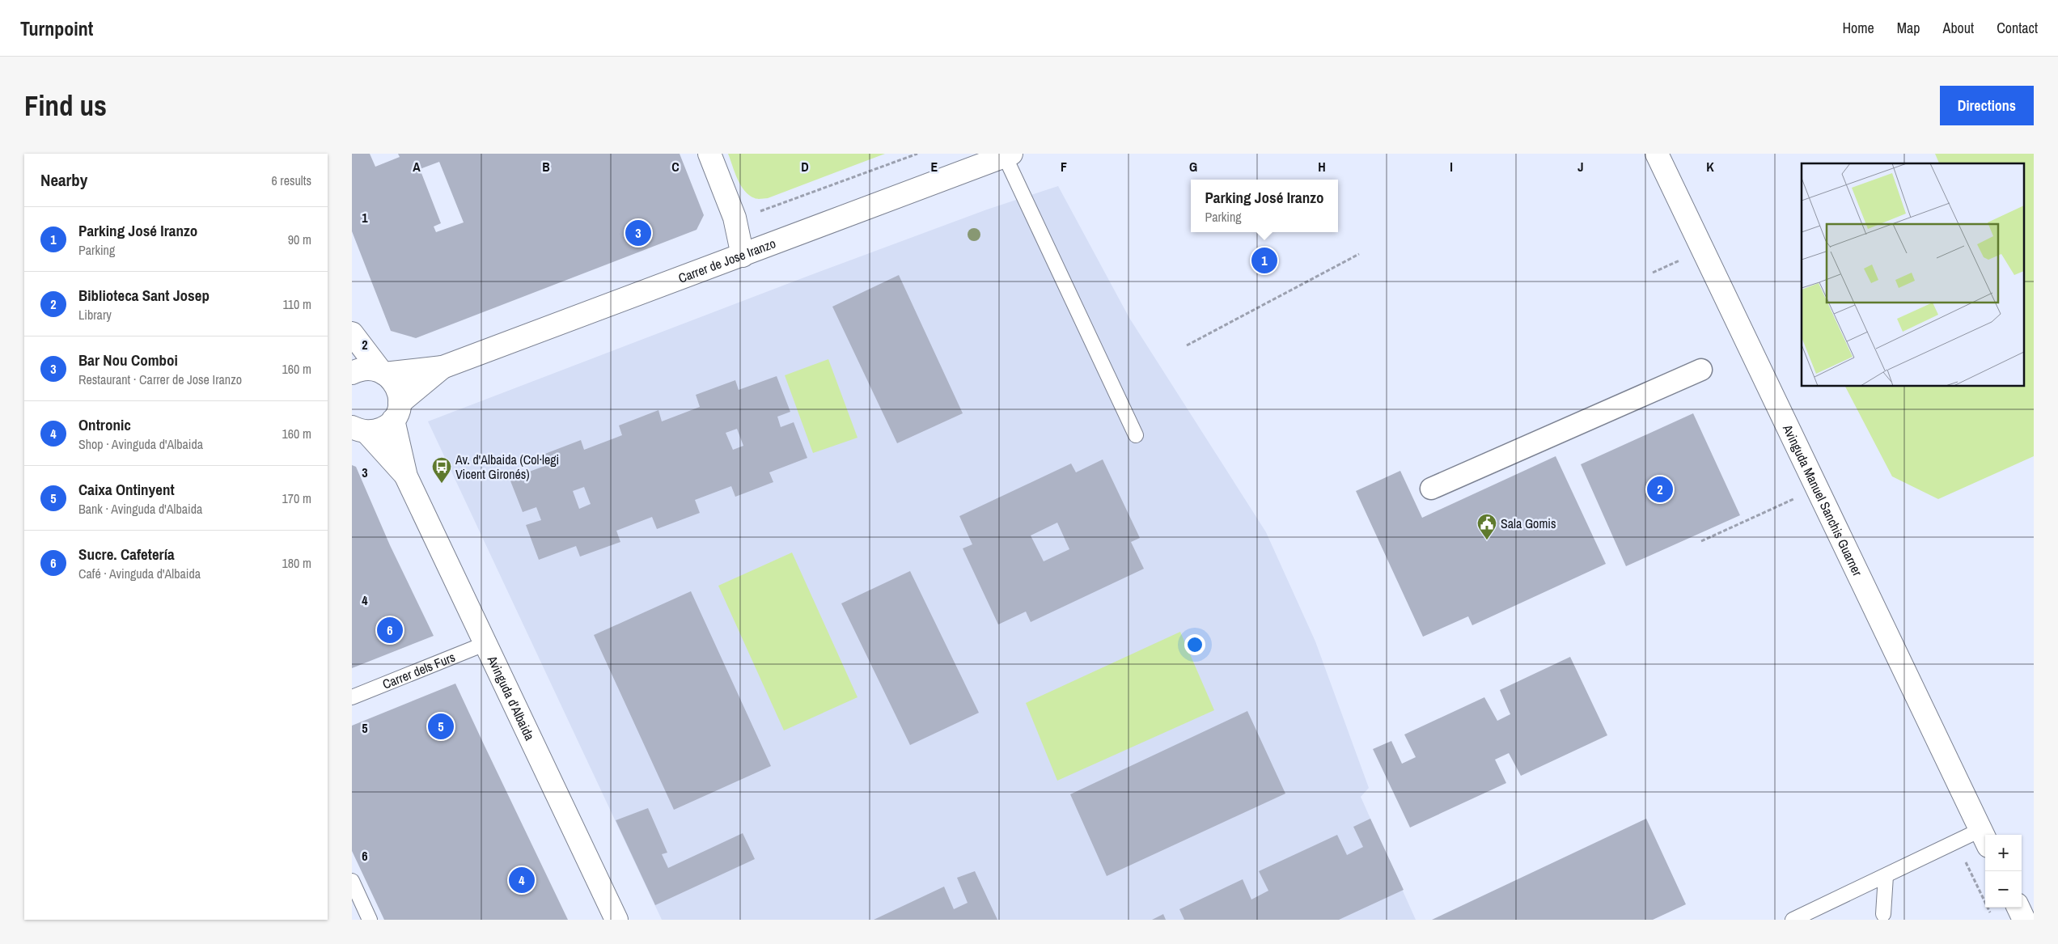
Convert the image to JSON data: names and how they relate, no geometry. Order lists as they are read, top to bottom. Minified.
{"streets":{"street":["Carrer de Jose Iranzo","Avinguda Manuel Sanchis Guarner","Avinguda d'Albaida"],"lane":["Carrer dels Furs"]},"crossings":[["Carrer de Jose Iranzo","Avinguda d'Albaida"],["Carrer dels Furs","Avinguda d'Albaida"]],"places":{"bus stop":["Av. d'Albaida (Col·legi Vicent Gironés)"],"public building":["Sala Gomis"]},"page":{"header":"Turnpoint","nav":["Home","Map","About","Contact"],"buttons":"Directions","title":"Find us","heading":["Nearby","6 results"],"popup":["Parking José Iranzo","Parking"],"list":[{"mark":"1","name":"Parking José Iranzo","note":"Parking","value":"90 m"},{"mark":"2","name":"Biblioteca Sant Josep","note":"Library","value":"110 m"},{"mark":"3","name":"Bar Nou Comboi","note":"Restaurant · Carrer de Jose Iranzo","value":"160 m"},{"mark":"4","name":"Ontronic","note":"Shop · Avinguda d'Albaida","value":"160 m"},{"mark":"5","name":"Caixa Ontinyent","note":"Bank · Avinguda d'Albaida","value":"170 m"},{"mark":"6","name":"Sucre. Cafetería","note":"Café · Avinguda d'Albaida","value":"180 m"}],"pins":["3","1","2","6","5","4"],"map_buttons":["+","−"]},"grid":{"columns":["A","B","C","D","E","F","G","H","I","J","K"],"rows":["1","2","3","4","5","6"]}}
